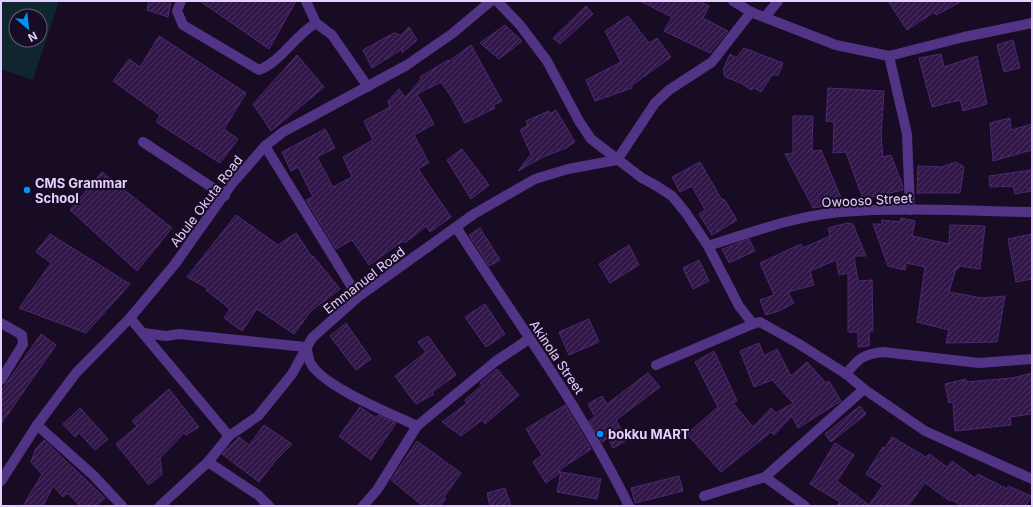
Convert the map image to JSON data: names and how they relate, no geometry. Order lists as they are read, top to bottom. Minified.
{"streets":{"street":["Owooso Street","Abule Okuta Road","Emmanuel Road","Akinola Street"]},"crossings":[["Emmanuel Road","Akinola Street"]],"places":["CMS Grammar School","bokku MART"],"north":"bottom right"}
